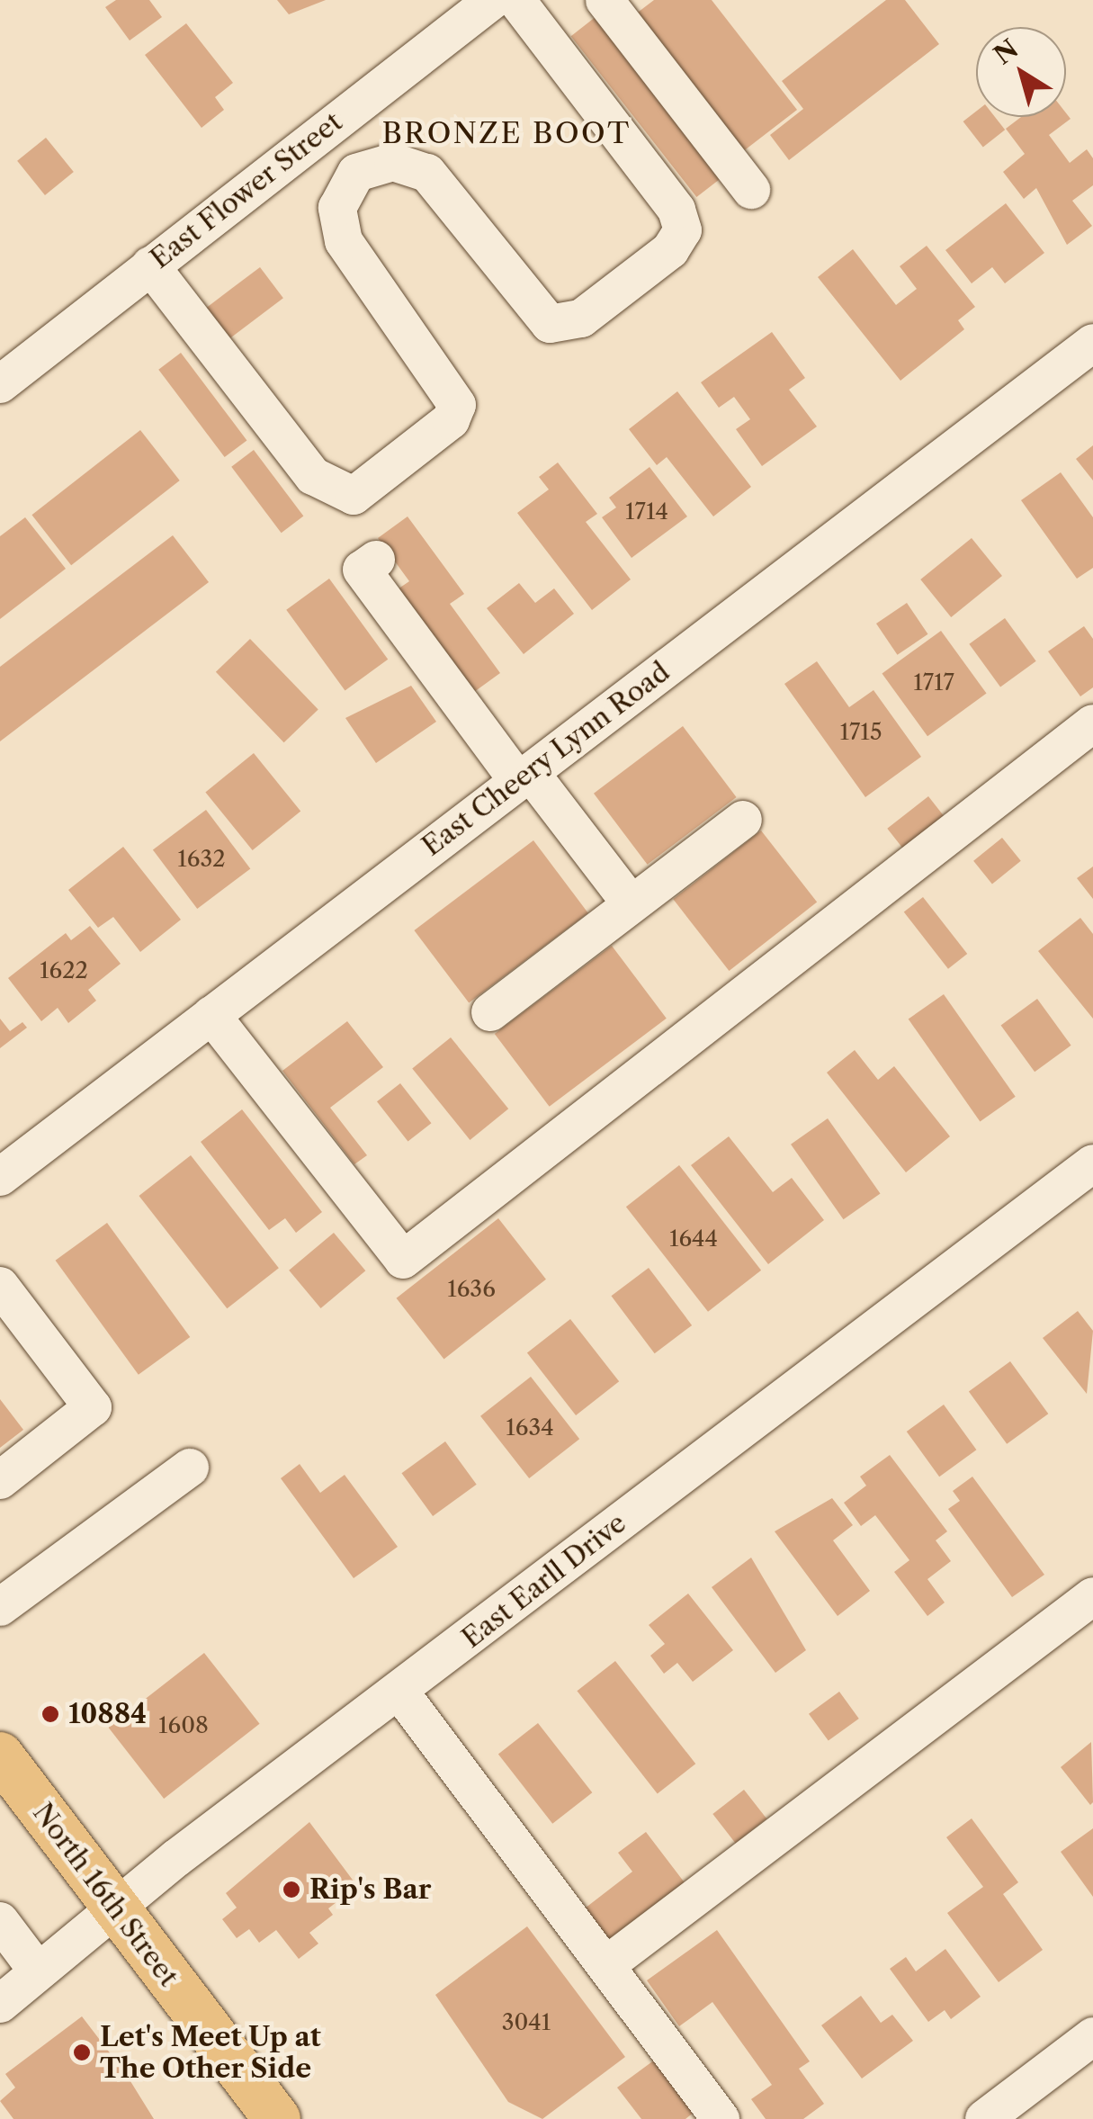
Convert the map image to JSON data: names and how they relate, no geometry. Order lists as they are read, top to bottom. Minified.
{"streets":{"main road":["North 16th Street"],"street":["East Flower Street","East Cheery Lynn Road","East Earll Drive"]},"crossings":[["East Earll Drive","North 16th Street"]],"districts":["BRONZE BOOT"],"places":["10884","Rip's Bar","Let's Meet Up at The Other Side"],"house_numbers":["1714","1717","1715","1632","1622","1644","1636","1634","1608","3041"],"north":"top left"}
